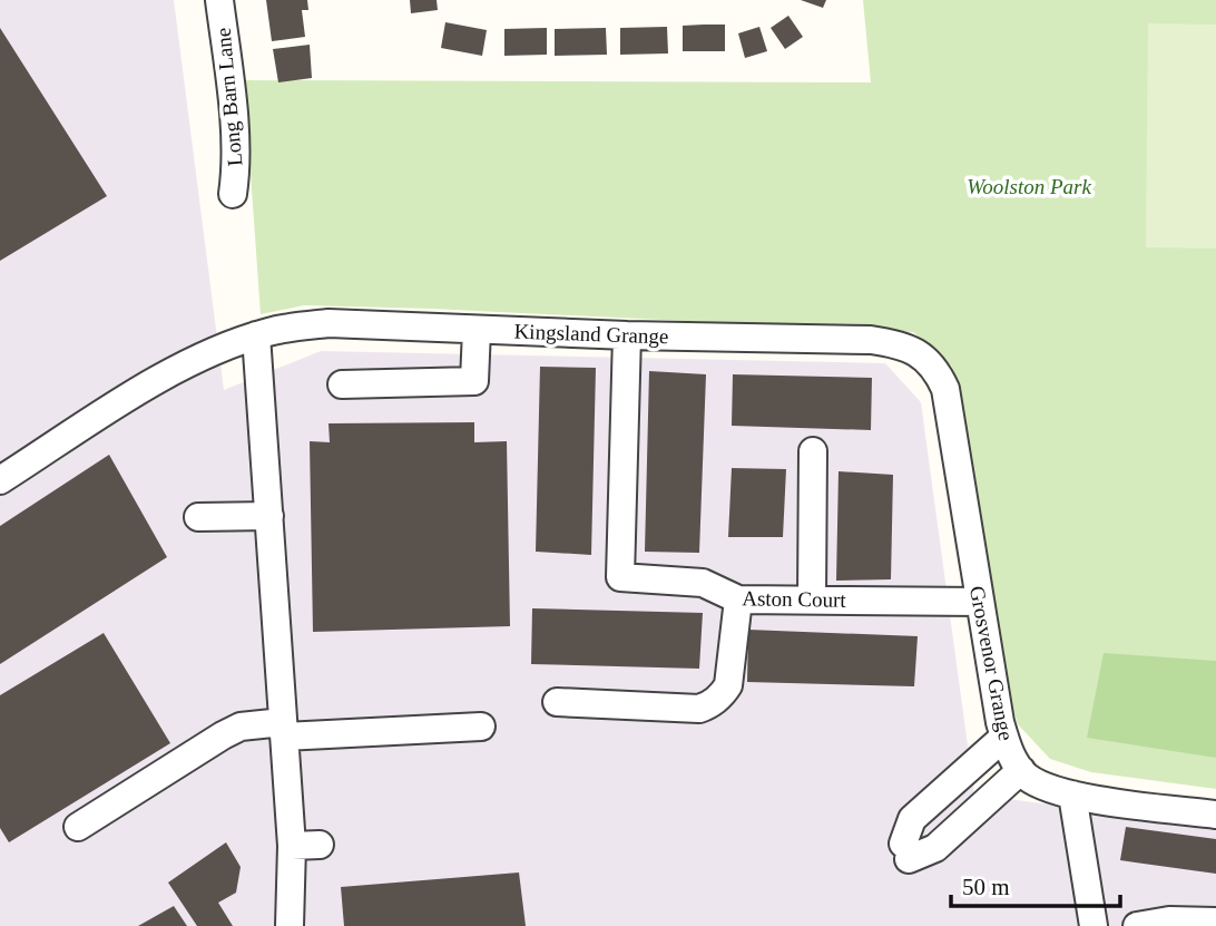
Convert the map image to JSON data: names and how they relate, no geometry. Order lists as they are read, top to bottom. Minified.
{"streets":{"street":["Long Barn Lane","Kingsland Grange","Aston Court","Grosvenor Grange"]},"crossings":[["Kingsland Grange","Aston Court"],["Kingsland Grange","Grosvenor Grange"],["Aston Court","Grosvenor Grange"]],"parks":["Woolston Park"],"scale_bar":"50 m"}
